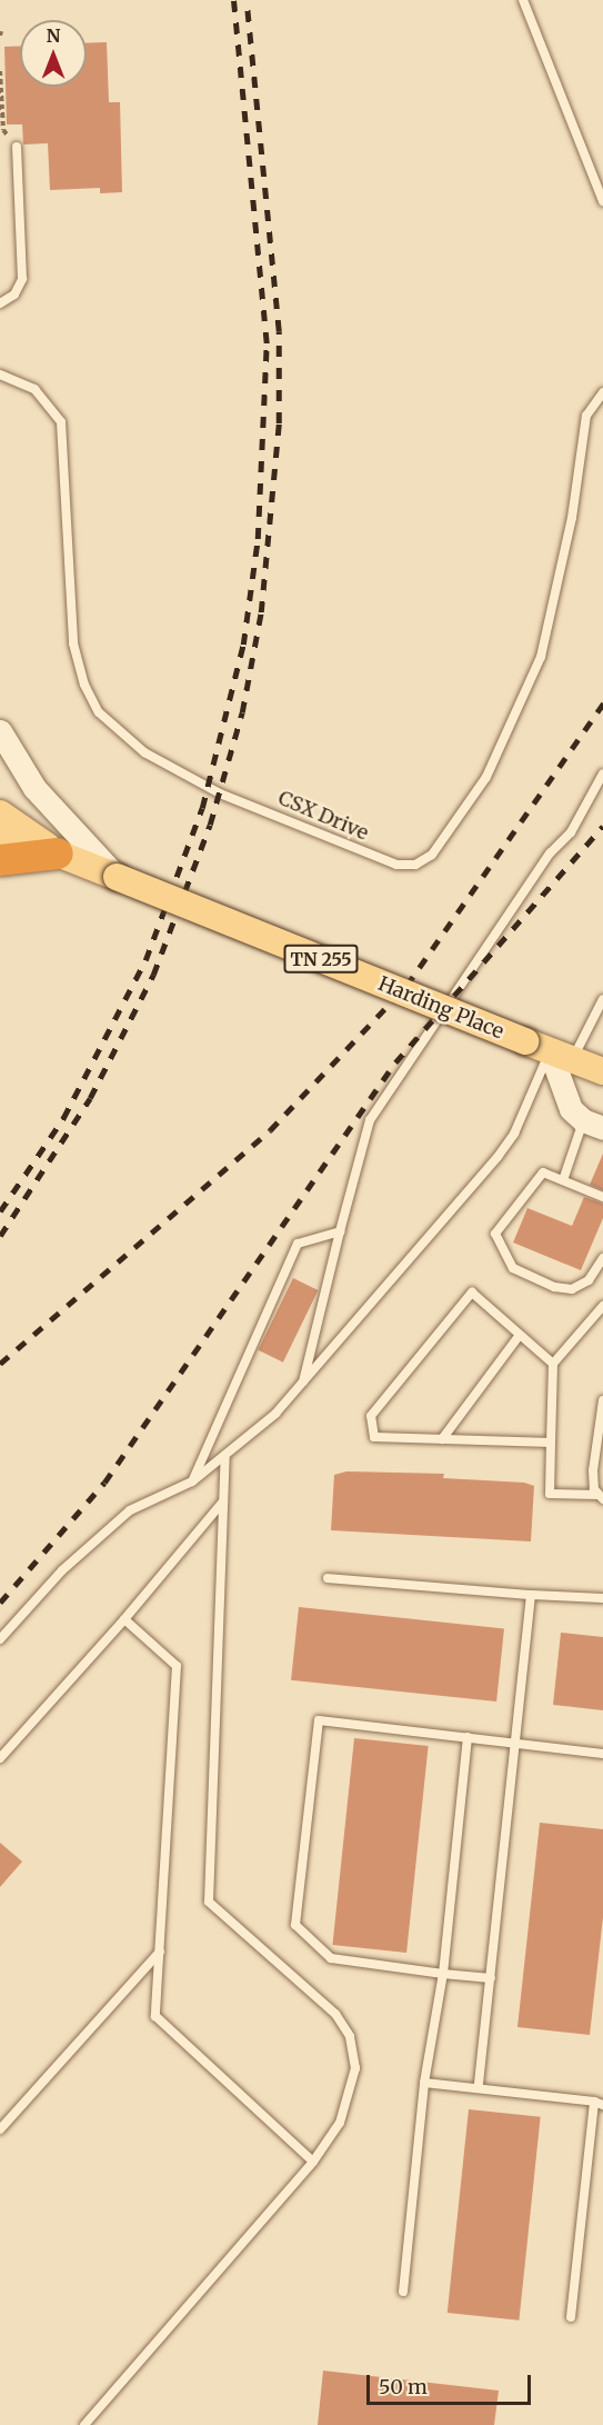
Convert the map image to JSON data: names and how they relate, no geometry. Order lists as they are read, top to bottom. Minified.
{"streets":{"main road":["TN 255","Harding Place"],"lane":["CSX Drive"]},"crossings":[["TN 255","Harding Place"]],"scale_bar":"50 m","north":"top"}
